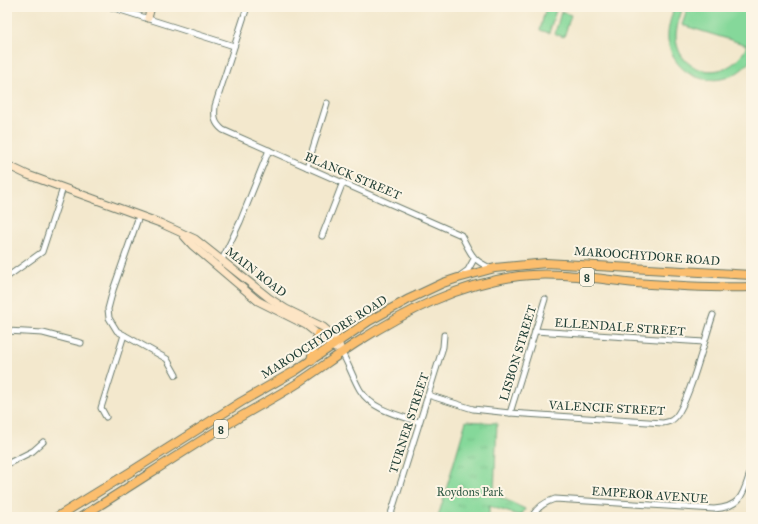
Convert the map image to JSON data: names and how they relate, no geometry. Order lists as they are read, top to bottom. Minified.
{"streets":{"main road":["MAROOCHYDORE ROAD","MAIN ROAD","8"],"street":["BLANCK STREET","ELLENDALE STREET","LISBON STREET","VALENCIE STREET","TURNER STREET","EMPEROR AVENUE"]},"crossings":[["MAROOCHYDORE ROAD","MAIN ROAD"],["ELLENDALE STREET","LISBON STREET"],["ELLENDALE STREET","VALENCIE STREET"],["LISBON STREET","VALENCIE STREET"],["VALENCIE STREET","TURNER STREET"]],"parks":["Roydons Park"]}
